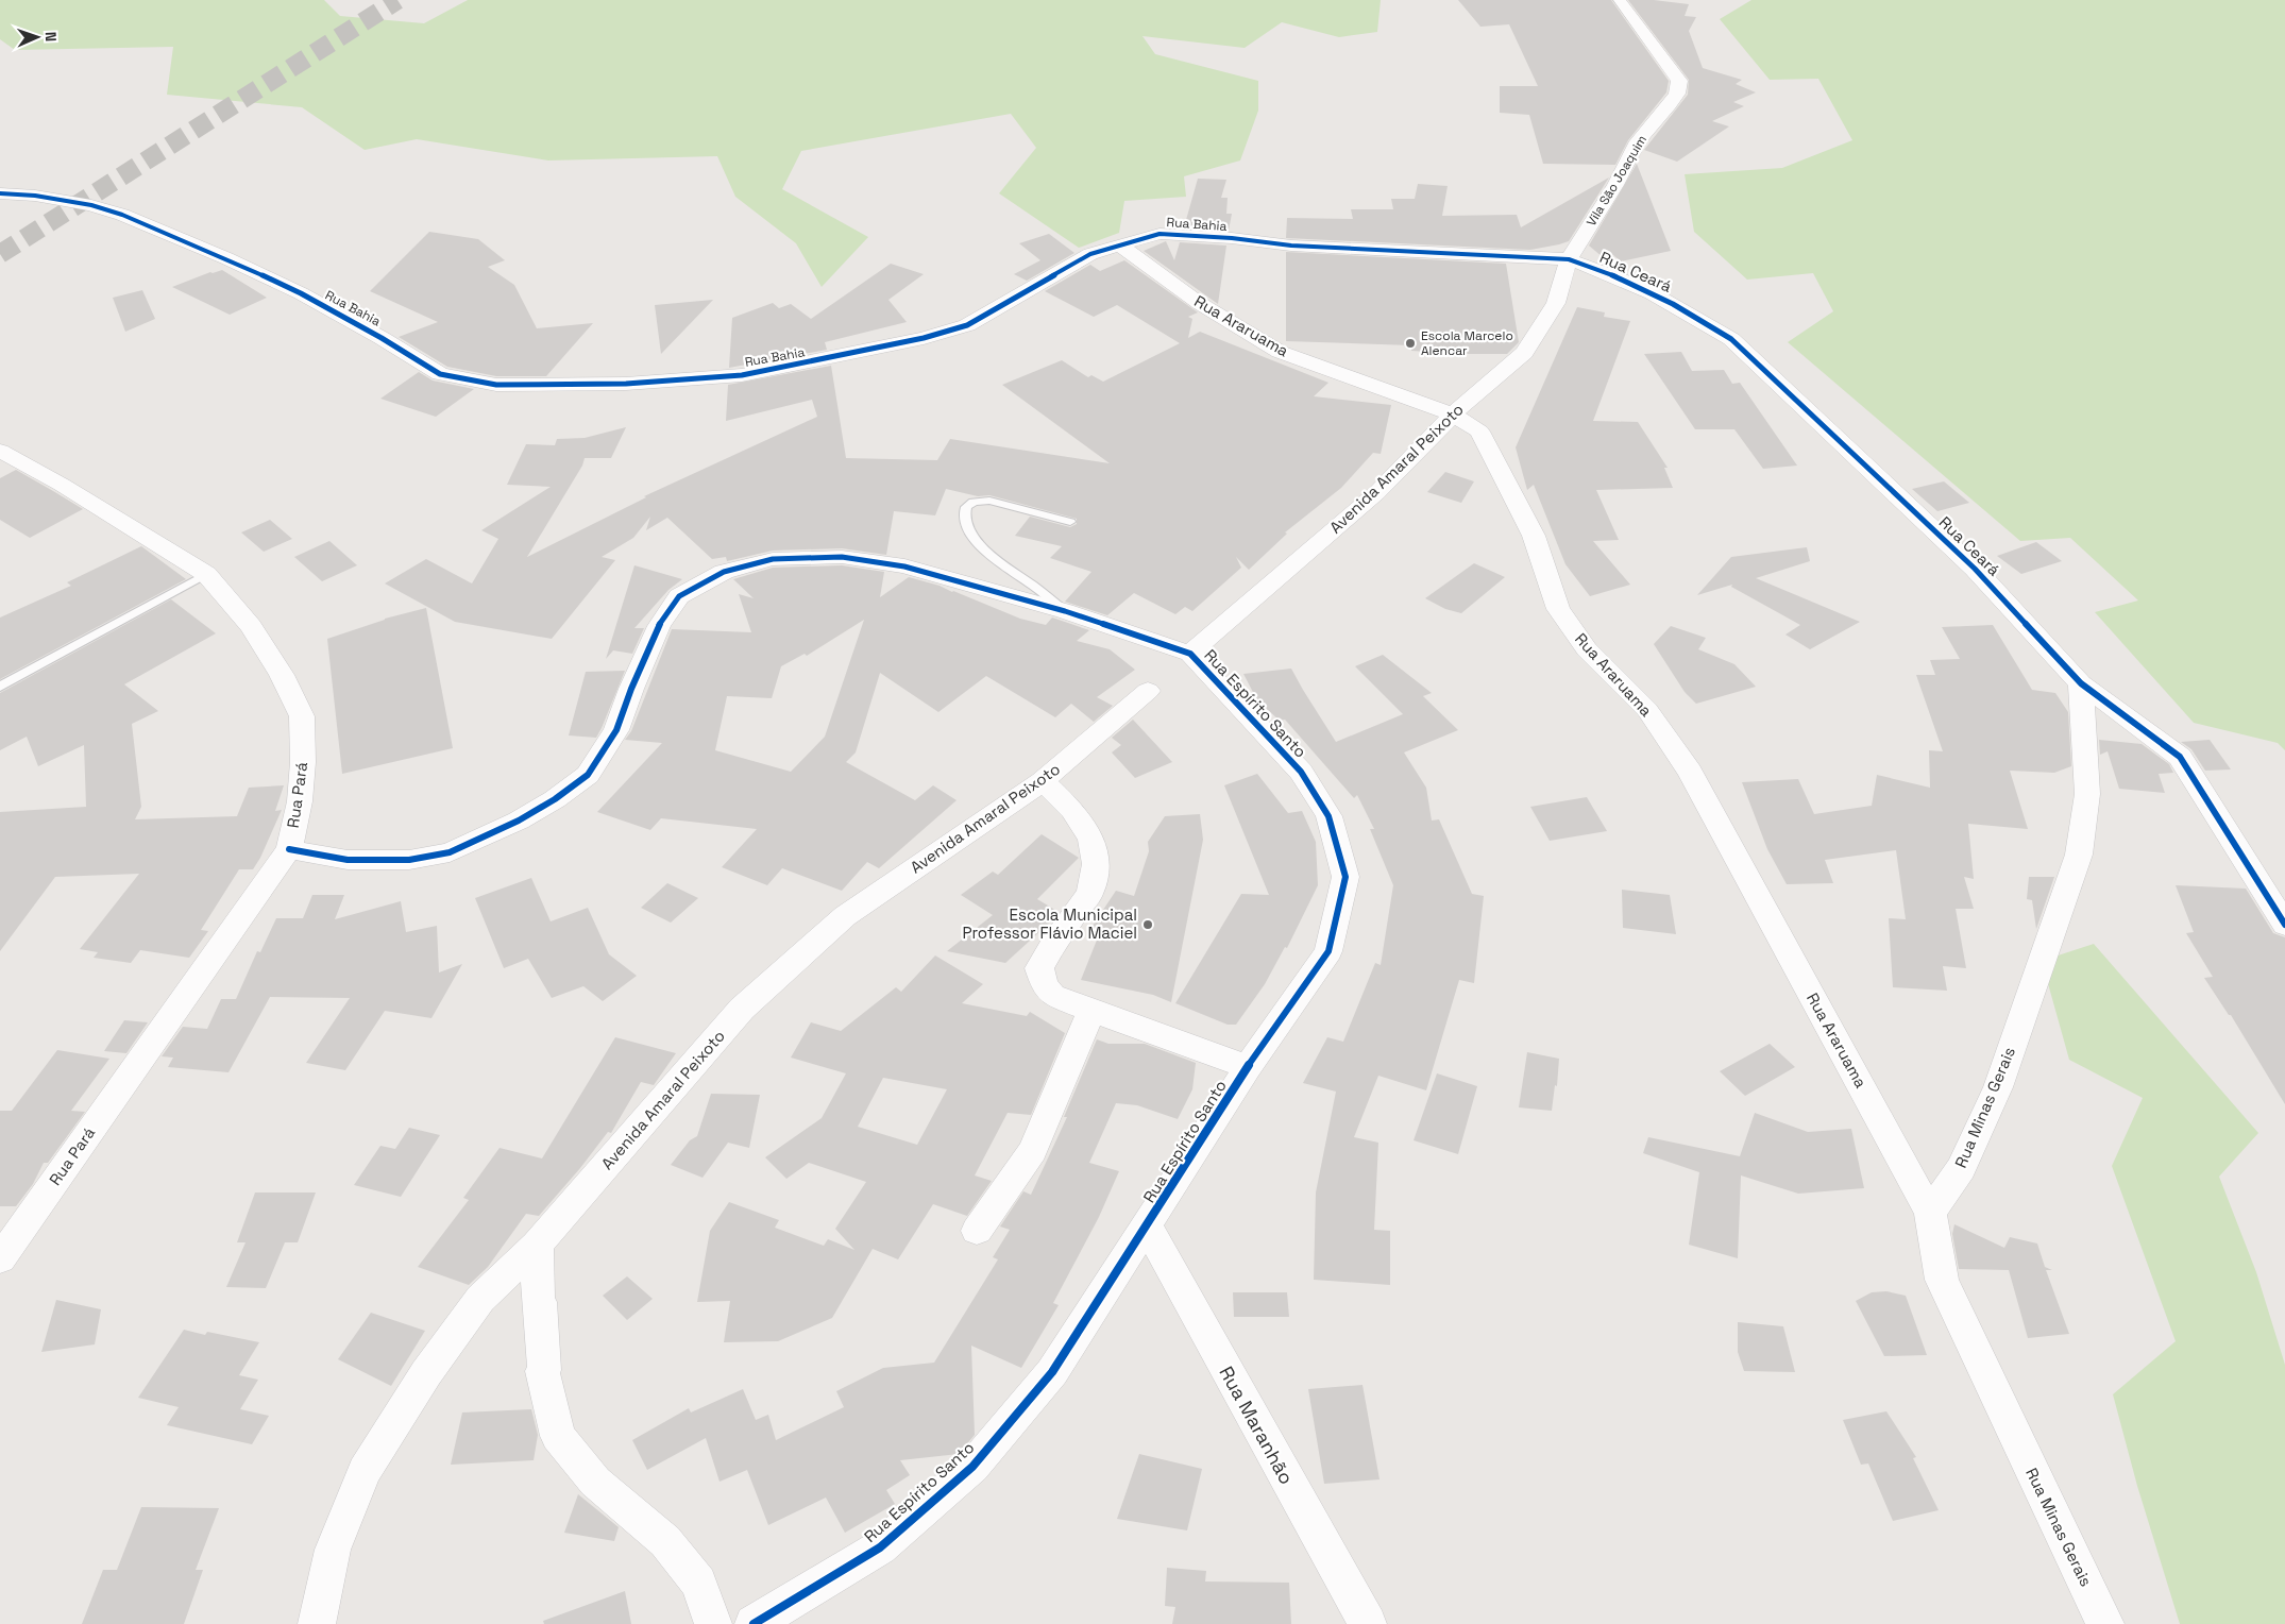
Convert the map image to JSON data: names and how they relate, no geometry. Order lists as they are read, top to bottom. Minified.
{"streets":{"street":["Vila São Joaquim","Rua Bahia","Rua Ceará","Rua Araruama","Avenida Amaral Peixoto","Rua Espírito Santo","Rua Pará","Rua Minas Gerais","Rua Maranhão"]},"crossings":[["Vila São Joaquim","Rua Bahia"],["Vila São Joaquim","Rua Ceará"],["Vila São Joaquim","Avenida Amaral Peixoto"],["Rua Bahia","Rua Ceará"],["Rua Bahia","Rua Araruama"],["Rua Bahia","Avenida Amaral Peixoto"],["Rua Ceará","Avenida Amaral Peixoto"],["Rua Ceará","Rua Minas Gerais"],["Rua Araruama","Avenida Amaral Peixoto"],["Rua Araruama","Rua Minas Gerais"],["Avenida Amaral Peixoto","Rua Espírito Santo"],["Rua Espírito Santo","Rua Pará"],["Rua Espírito Santo","Rua Maranhão"]],"places":["Escola Marcelo Alencar","Escola Municipal Professor Flávio Maciel"],"north":"right"}
